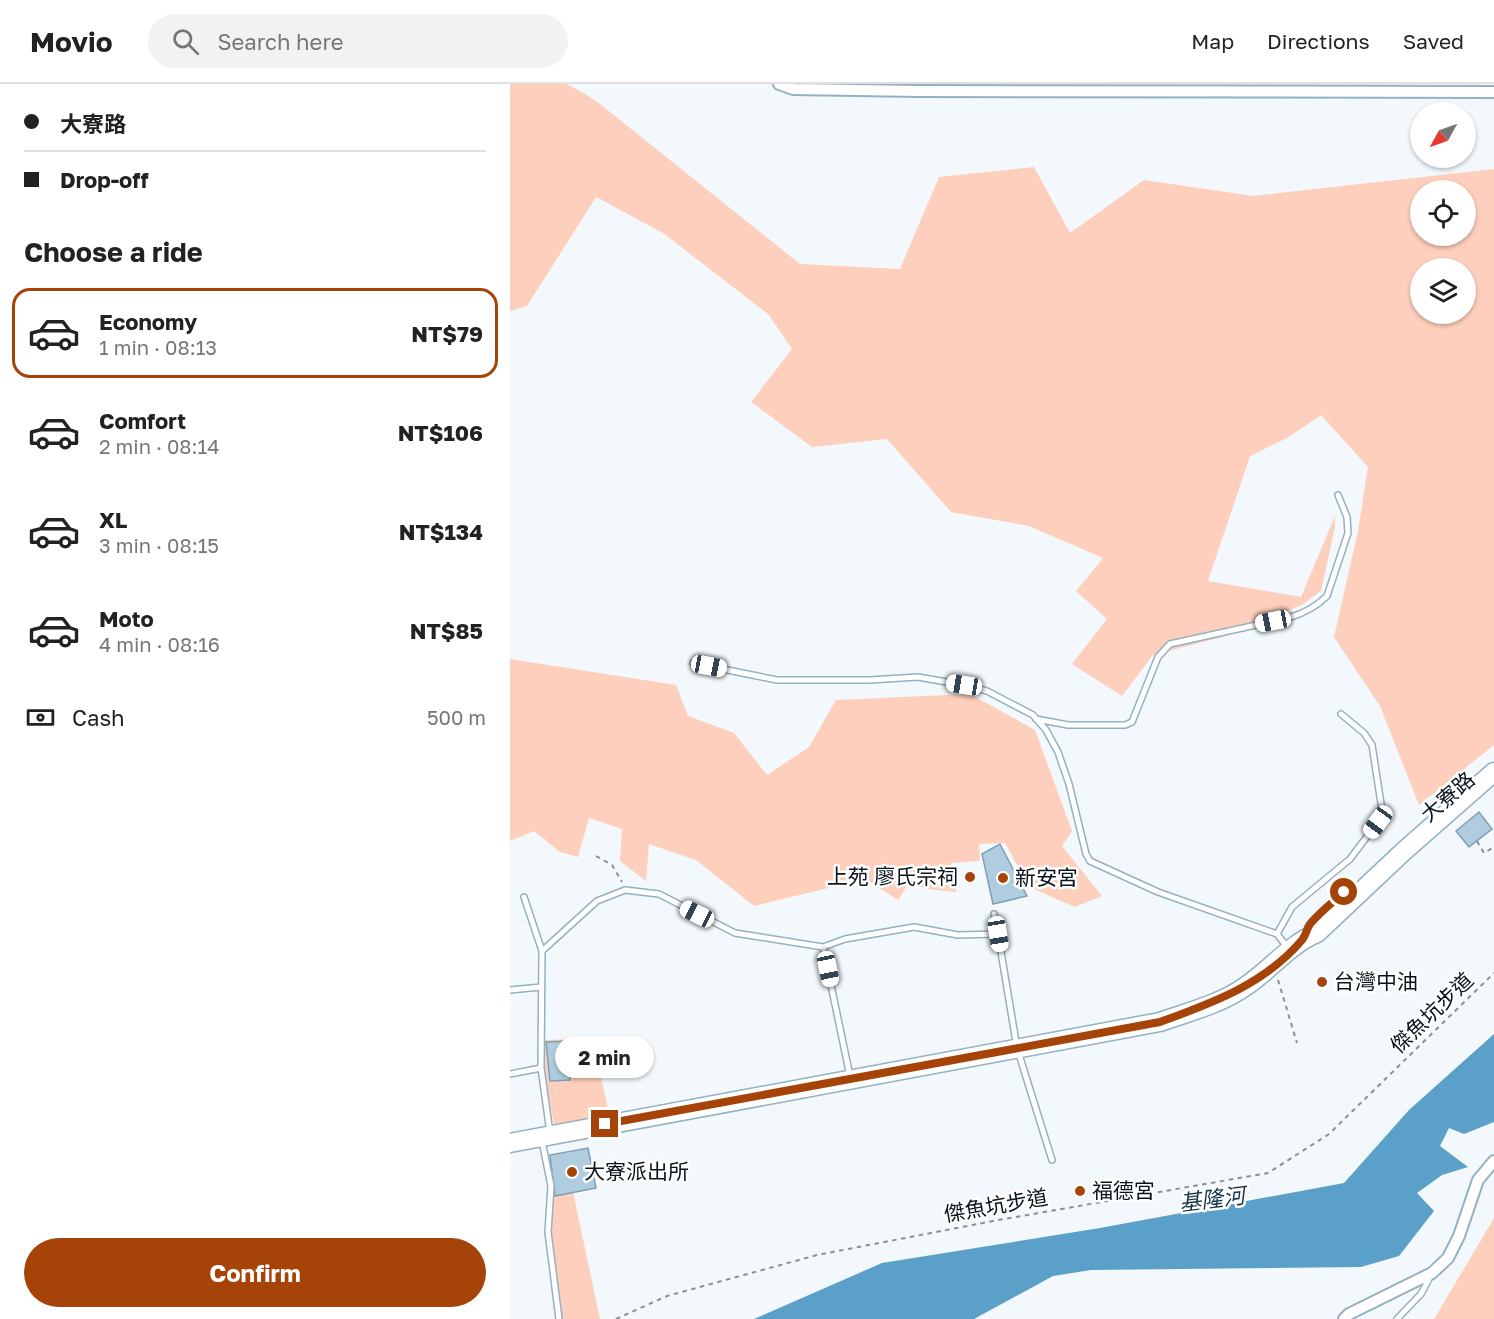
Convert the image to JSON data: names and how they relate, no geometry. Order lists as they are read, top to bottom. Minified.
{"streets":{"main road":["大寮路"],"path":["傑魚坑步道"]},"water":["基隆河"],"places":["上苑 廖氏宗祠","新安宮","台灣中油","大寮派出所","福德宮"],"north":"bottom left","page":{"header":"Movio","search":"Search here","nav":["Map","Directions","Saved"],"banner":["大寮路","Drop-off"],"heading":"Choose a ride","list":[{"name":"Economy","note":"1 min · 08:13","value":"NT$79"},{"name":"Comfort","note":"2 min · 08:14","value":"NT$106"},{"name":"XL","note":"3 min · 08:15","value":"NT$134"},{"name":"Moto","note":"4 min · 08:16","value":"NT$85"}],"pay":["Cash","500 m"],"bubble":"2 min","buttons":"Confirm"}}
